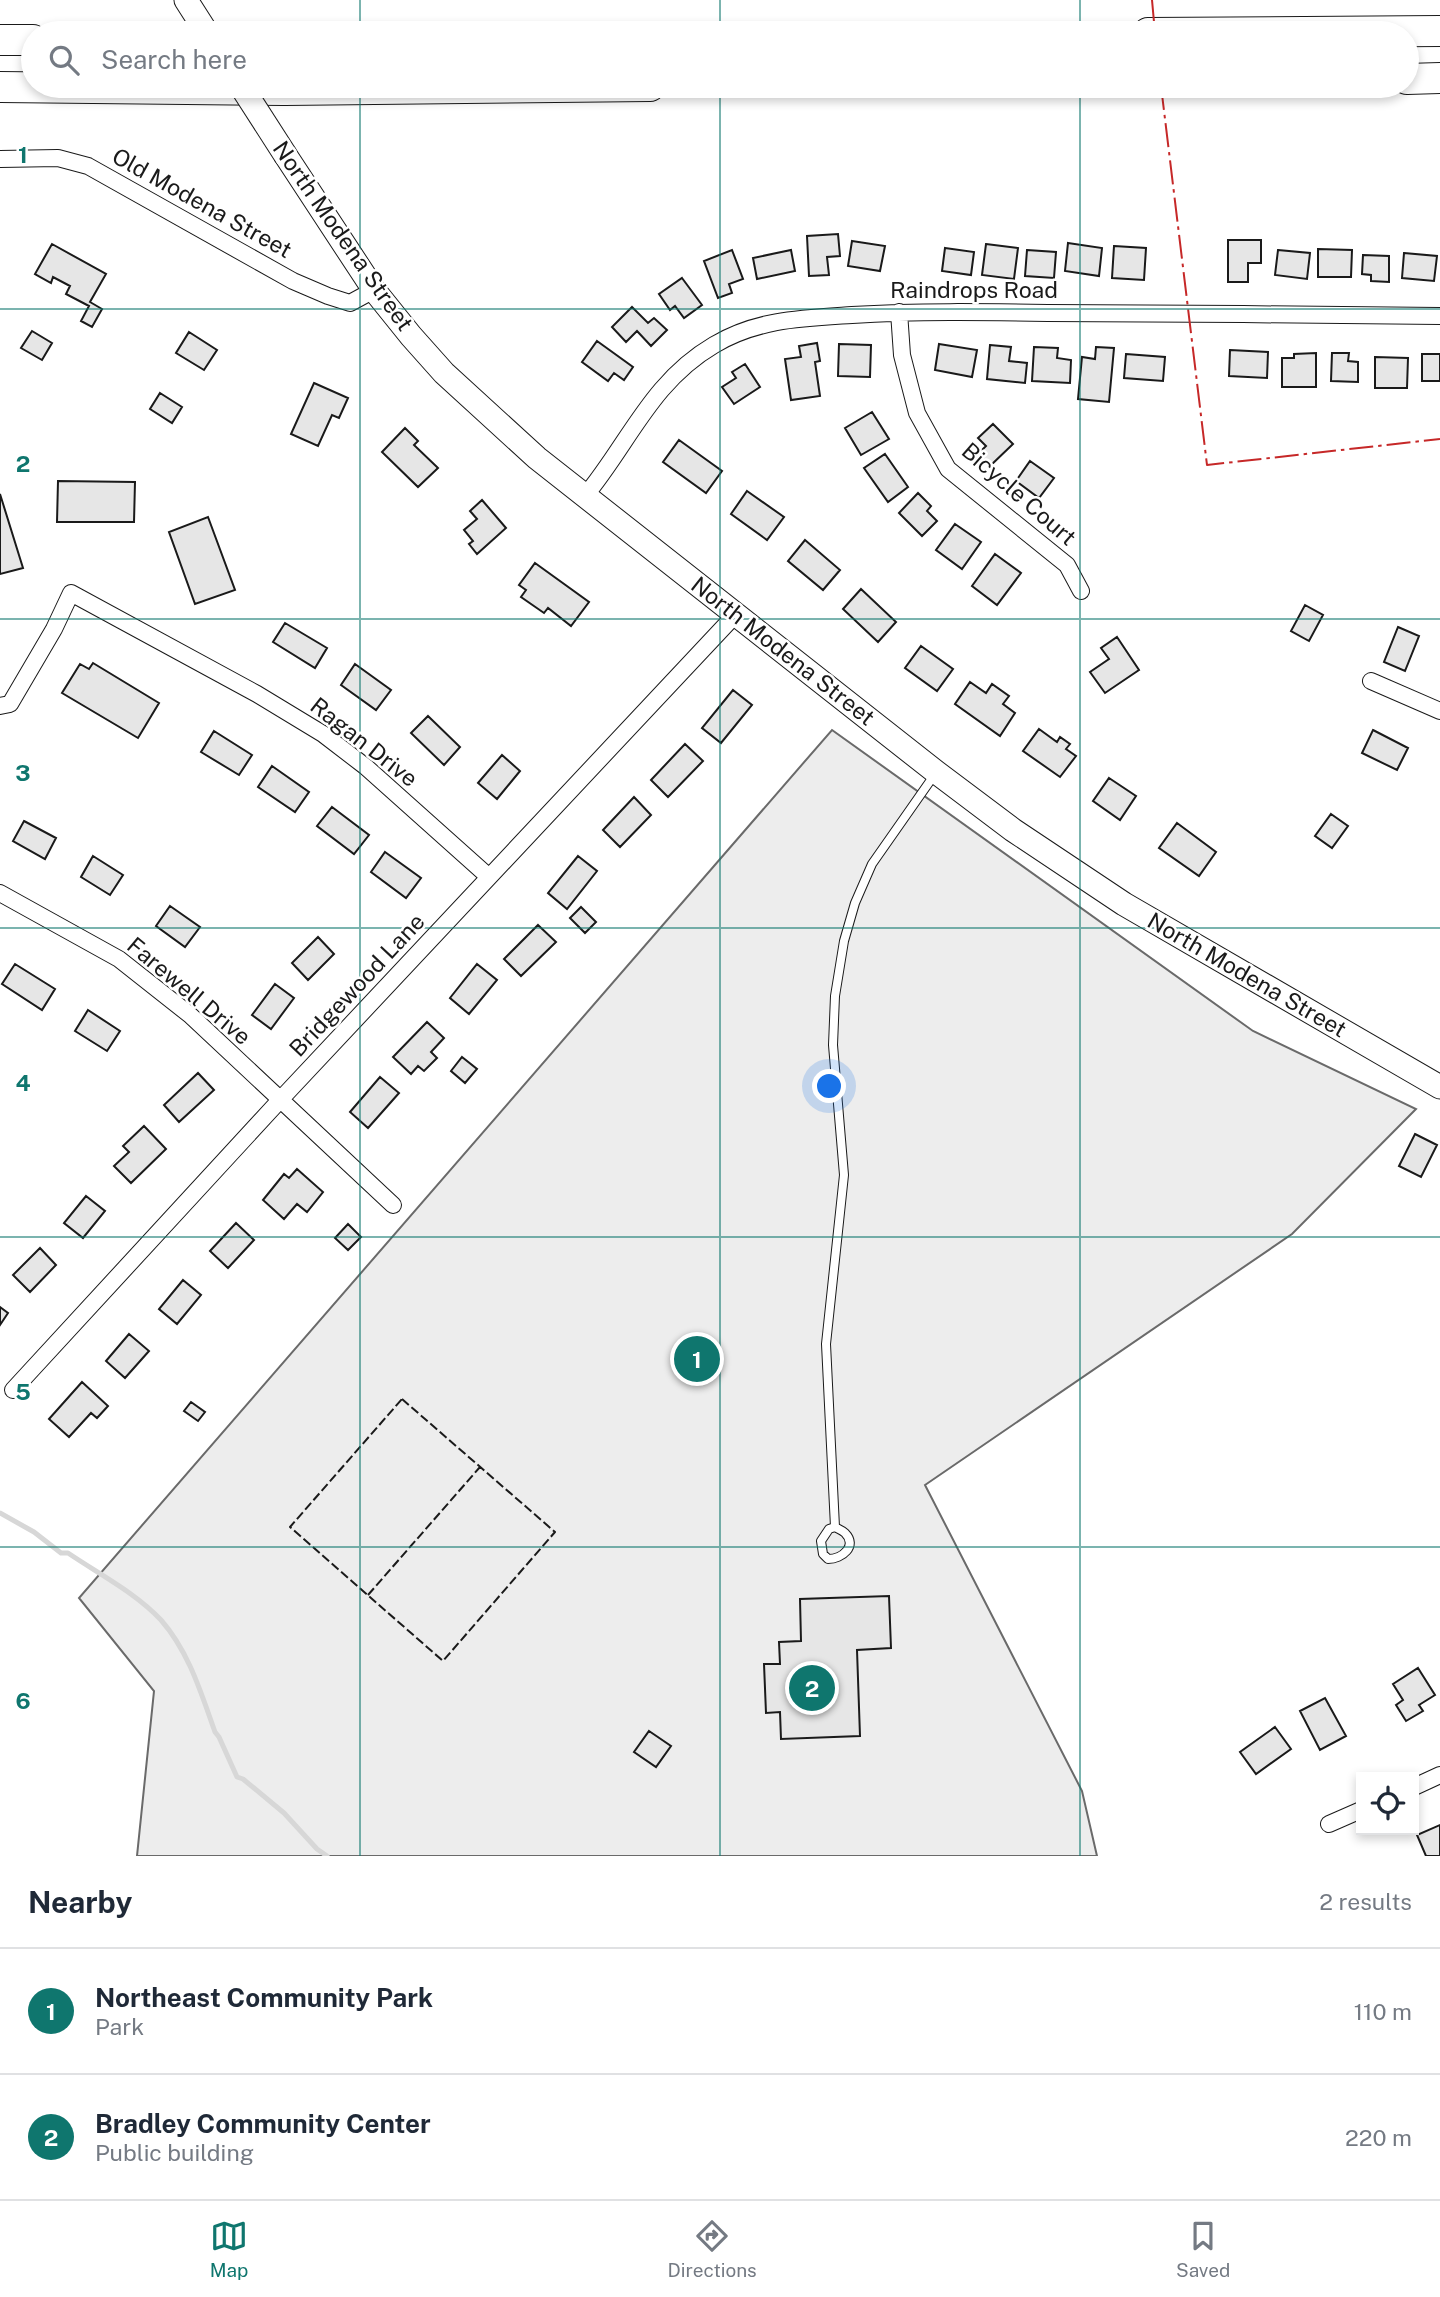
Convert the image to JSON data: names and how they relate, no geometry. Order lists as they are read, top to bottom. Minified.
{"streets":{"street":["Old Modena Street","North Modena Street","Raindrops Road","Bicycle Court","Ragan Drive","Bridgewood Lane","Farewell Drive"]},"crossings":[["Old Modena Street","North Modena Street"],["North Modena Street","Raindrops Road"],["North Modena Street","Bridgewood Lane"],["Raindrops Road","Bicycle Court"],["Ragan Drive","Bridgewood Lane"],["Bridgewood Lane","Farewell Drive"]],"page":{"search":"Search here","pins":["1","2"],"heading":["Nearby","2 results"],"list":[{"mark":"1","name":"Northeast Community Park","note":"Park","value":"110 m"},{"mark":"2","name":"Bradley Community Center","note":"Public building","value":"220 m"}],"nav":["Map","Directions","Saved"]},"grid":{"rows":["1","2","3","4","5","6"]}}
